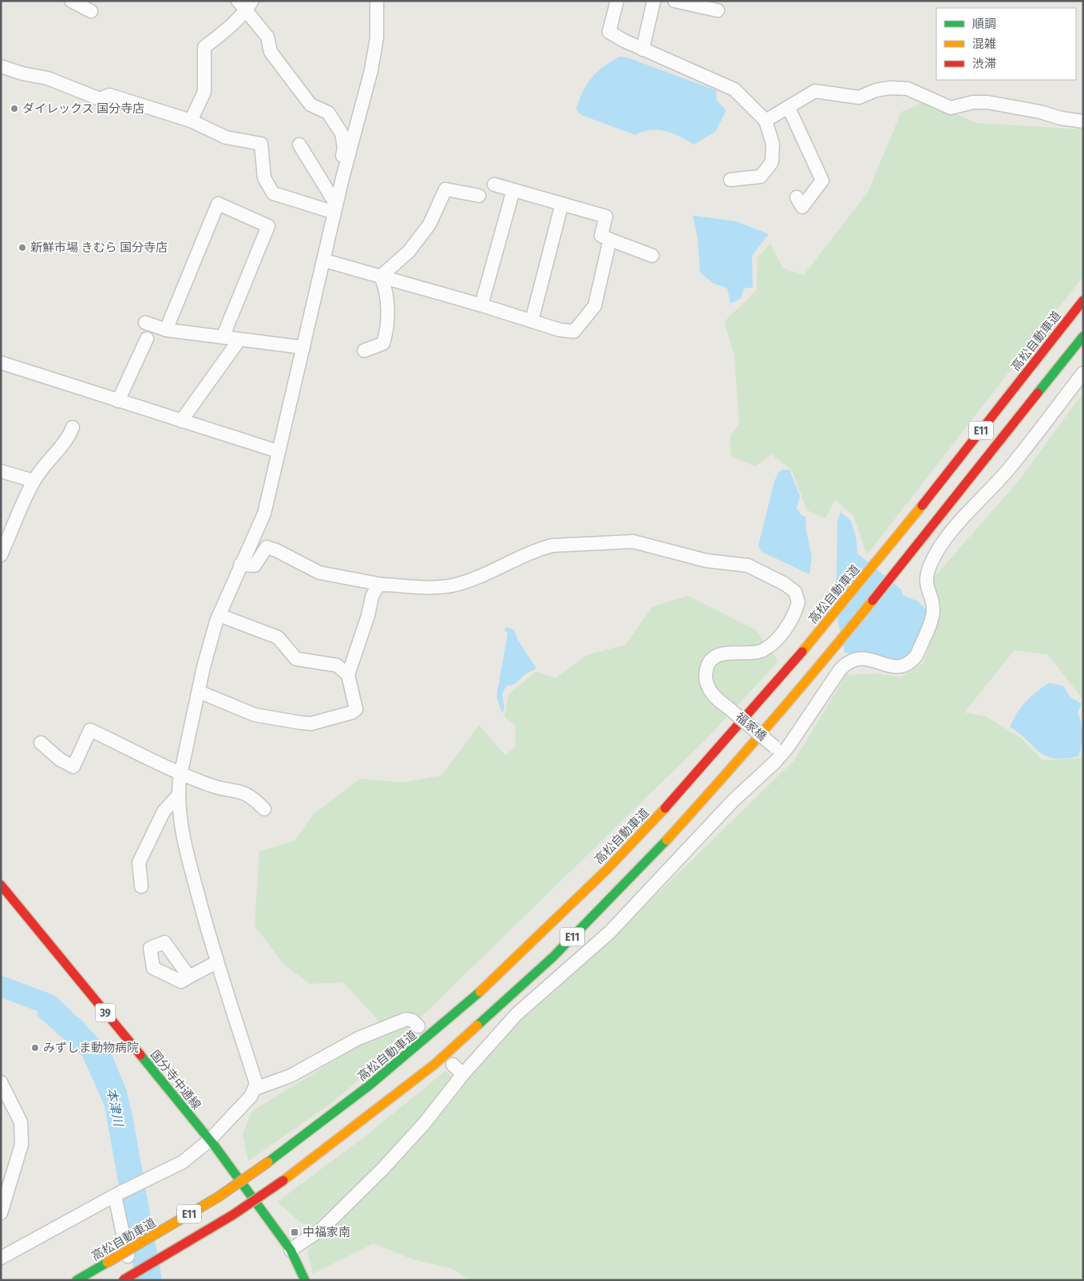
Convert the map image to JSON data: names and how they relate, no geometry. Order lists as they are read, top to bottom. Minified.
{"streets":{"main road":["高松自動車道","E11","39","国分寺中通線"],"street":["福家橋"]},"water":["本津川"],"places":{"other":["ダイレックス 国分寺店","新鮮市場 きむら 国分寺店","みずしま動物病院"],"transit":["中福家南"]},"legend":["順調","混雑","渋滞"]}
